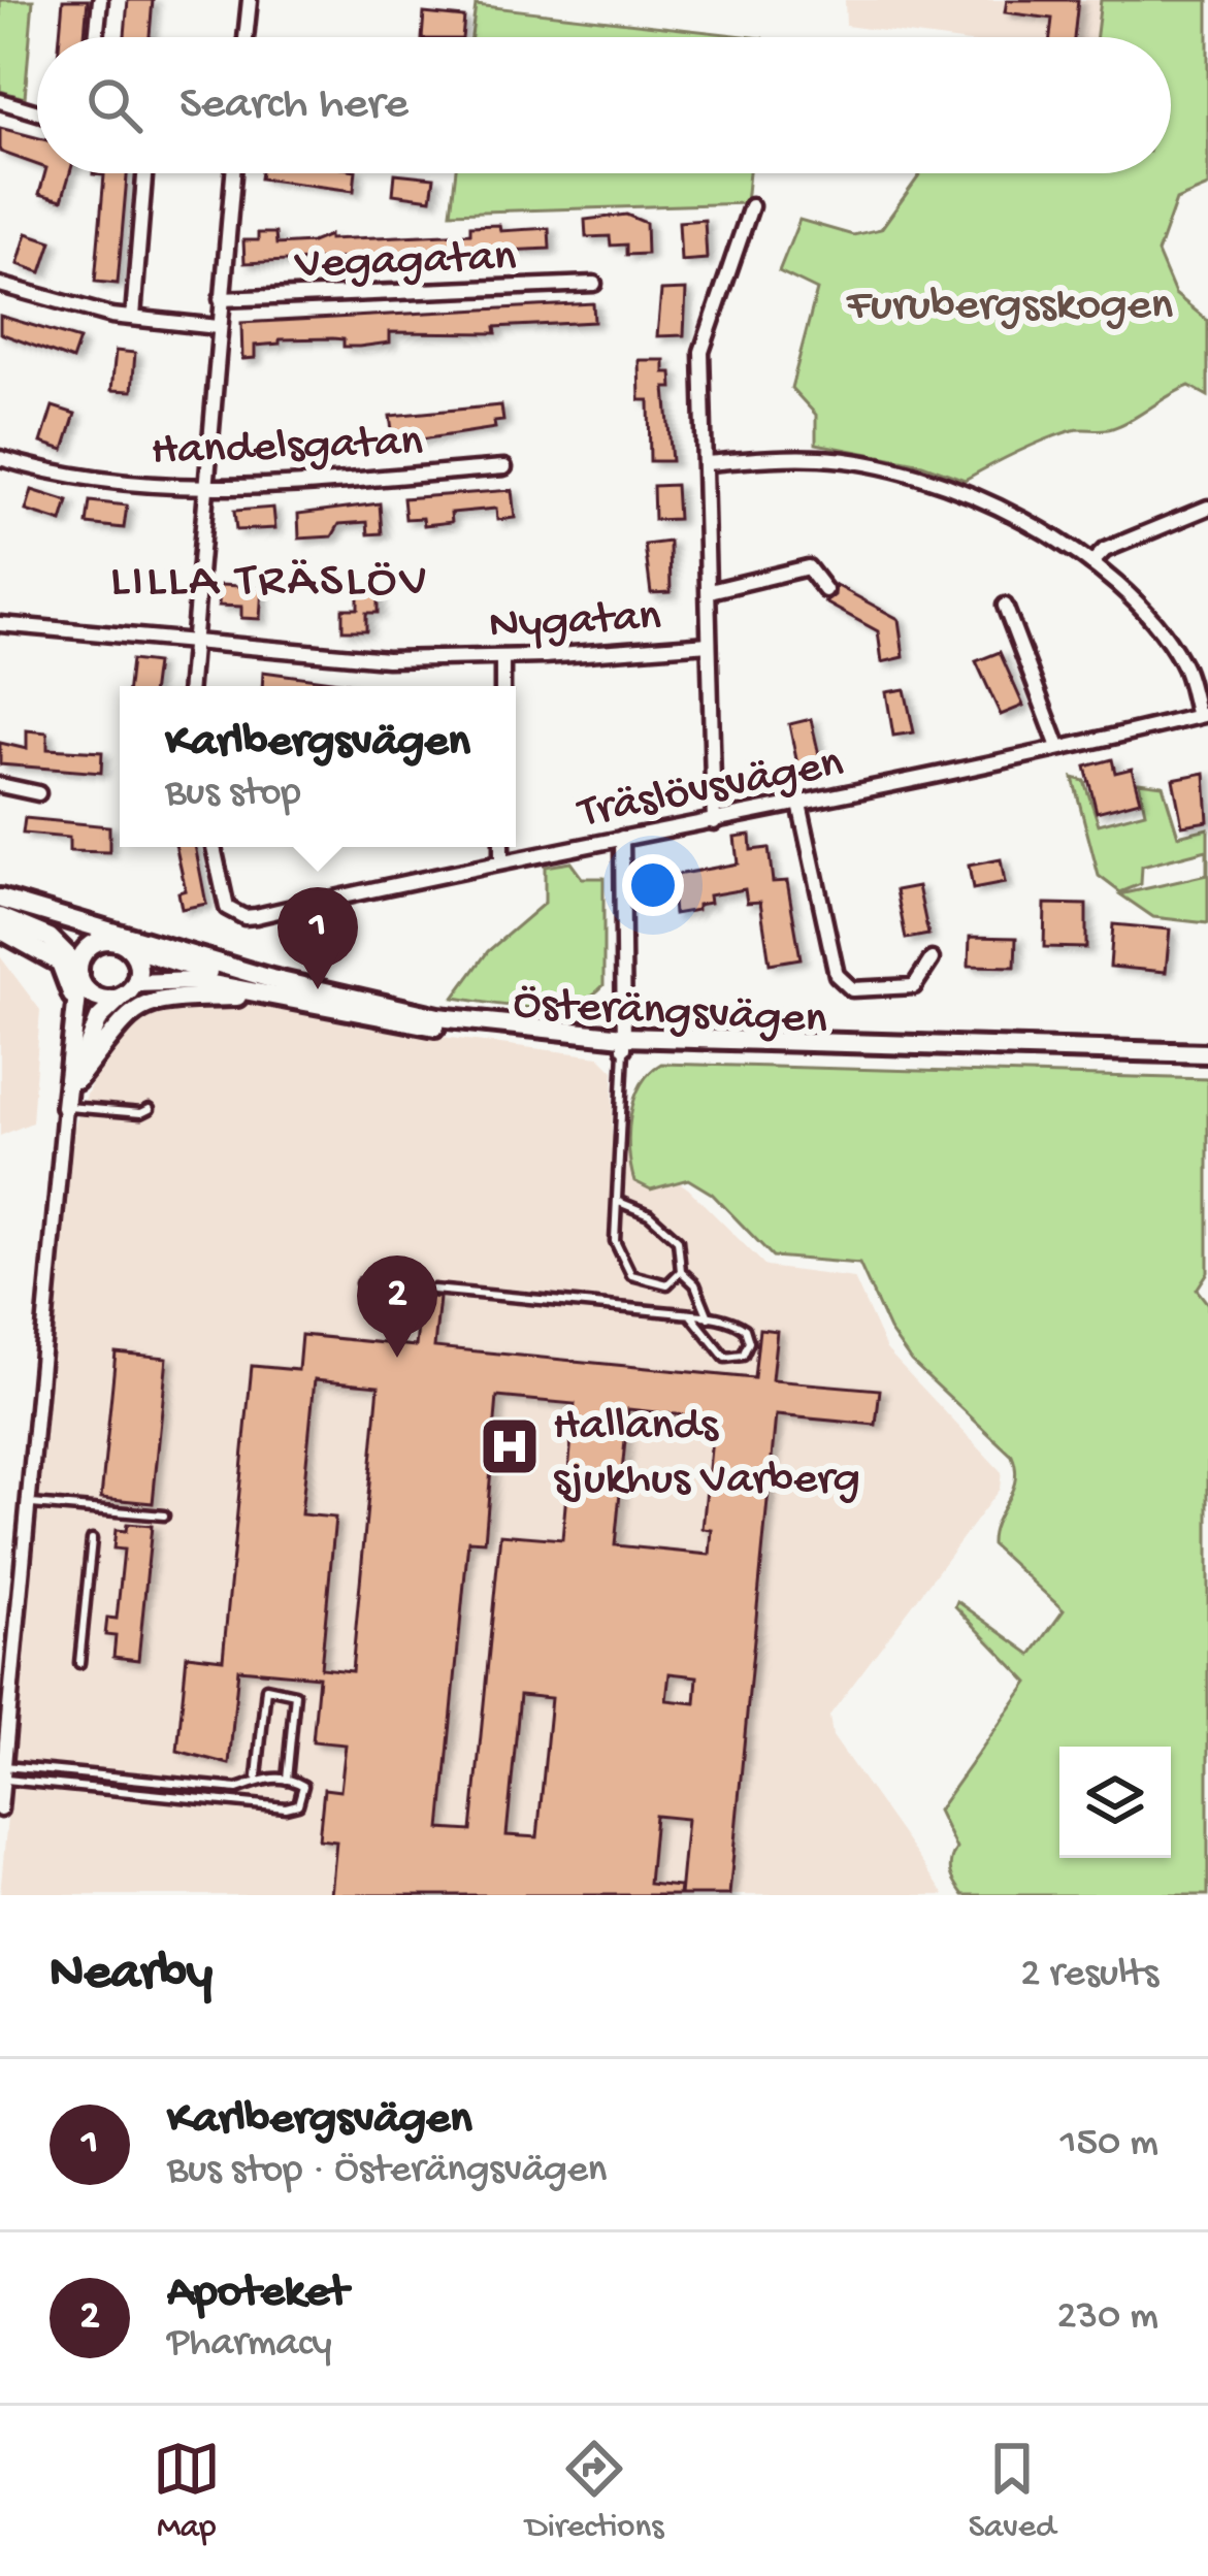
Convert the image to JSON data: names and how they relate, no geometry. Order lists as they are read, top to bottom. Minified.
{"streets":{"street":["Vegagatan","Handelsgatan","Nygatan","Träslövsvägen","Österängsvägen"]},"districts":["LILLA TRÄSLÖV"],"parks":["Furubergsskogen"],"places":{"hospital":["Hallands sjukhus Varberg"]},"page":{"search":"Search here","popup":["Karlbergsvägen","Bus stop"],"pins":["1","2"],"heading":["Nearby","2 results"],"list":[{"mark":"1","name":"Karlbergsvägen","note":"Bus stop · Österängsvägen","value":"150 m"},{"mark":"2","name":"Apoteket","note":"Pharmacy","value":"230 m"}],"nav":["Map","Directions","Saved"]}}
